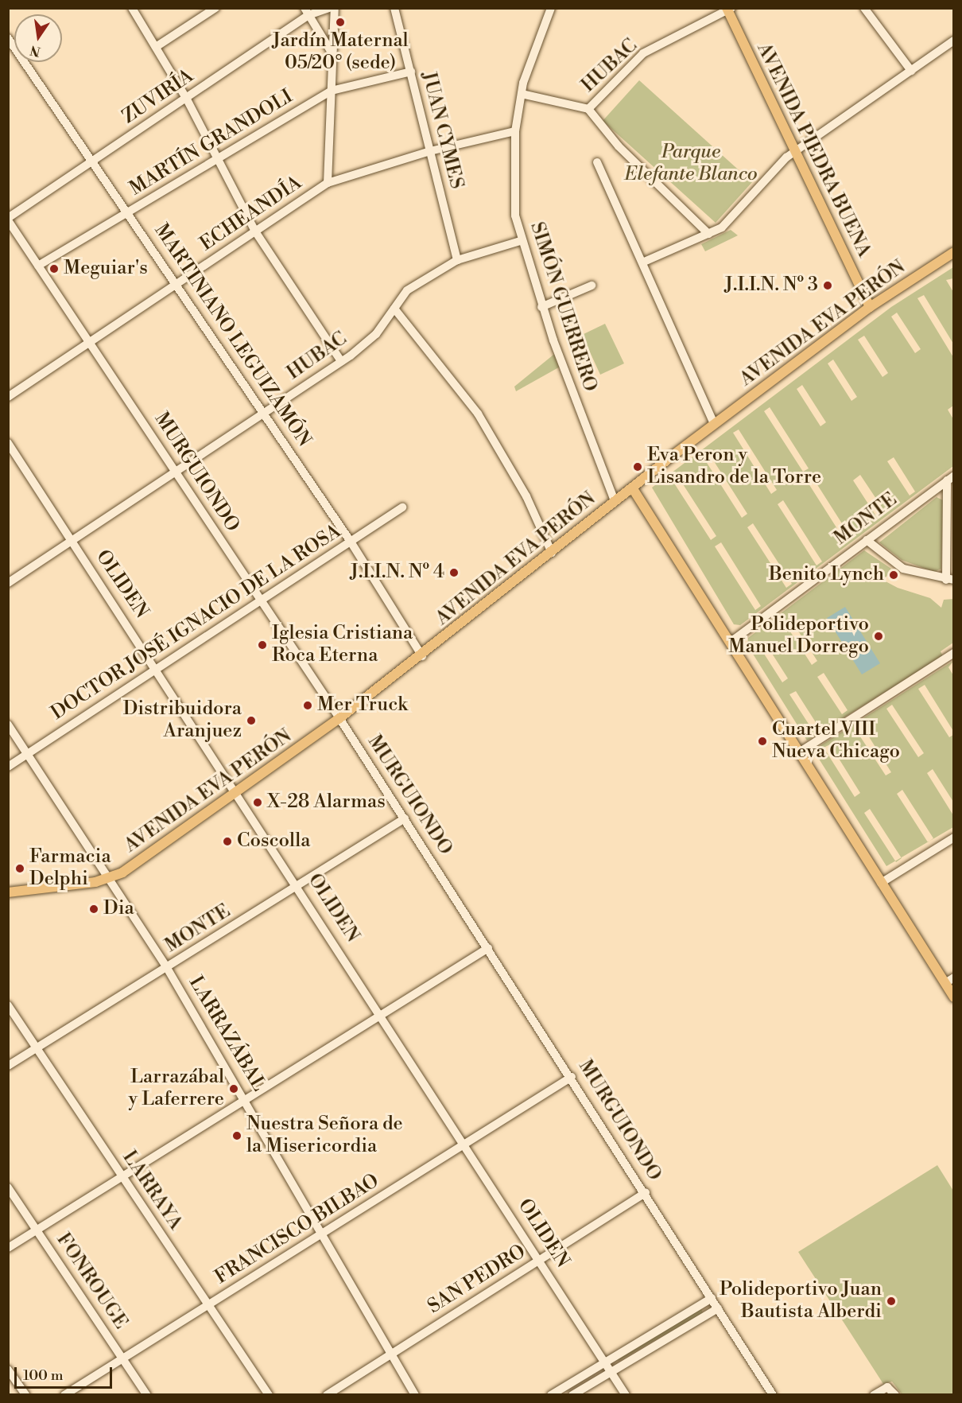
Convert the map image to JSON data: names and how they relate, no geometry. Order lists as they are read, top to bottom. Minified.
{"streets":{"main road":["AVENIDA PIEDRA BUENA","AVENIDA EVA PERÓN"],"street":["HUBAC","ZUVIRÍA","JUAN CYMES","MARTÍN GRANDOLI","ECHEANDÍA","SIMÓN GUERRERO","MARTINIANO LEGUIZAMÓN","MURGUIONDO","MONTE","OLIDEN","DOCTOR JOSÉ IGNACIO DE LA ROSA","LARRAZÁBAL","LARRAYA","FRANCISCO BILBAO","SAN PEDRO","FONROUGE"]},"crossings":[["HUBAC","JUAN CYMES"],["HUBAC","AVENIDA PIEDRA BUENA"],["HUBAC","SIMÓN GUERRERO"],["HUBAC","MARTINIANO LEGUIZAMÓN"],["HUBAC","MURGUIONDO"],["HUBAC","OLIDEN"],["ZUVIRÍA","MARTINIANO LEGUIZAMÓN"],["ZUVIRÍA","MURGUIONDO"],["JUAN CYMES","MARTÍN GRANDOLI"],["JUAN CYMES","ECHEANDÍA"],["MARTÍN GRANDOLI","MARTINIANO LEGUIZAMÓN"],["MARTÍN GRANDOLI","MURGUIONDO"],["AVENIDA PIEDRA BUENA","AVENIDA EVA PERÓN"],["ECHEANDÍA","SIMÓN GUERRERO"],["ECHEANDÍA","MARTINIANO LEGUIZAMÓN"],["ECHEANDÍA","MURGUIONDO"],["SIMÓN GUERRERO","AVENIDA EVA PERÓN"],["AVENIDA EVA PERÓN","MARTINIANO LEGUIZAMÓN"],["AVENIDA EVA PERÓN","MURGUIONDO"],["AVENIDA EVA PERÓN","OLIDEN"],["AVENIDA EVA PERÓN","LARRAZÁBAL"],["MARTINIANO LEGUIZAMÓN","DOCTOR JOSÉ IGNACIO DE LA ROSA"],["MURGUIONDO","MONTE"],["MURGUIONDO","DOCTOR JOSÉ IGNACIO DE LA ROSA"],["MURGUIONDO","FRANCISCO BILBAO"],["MURGUIONDO","SAN PEDRO"],["MONTE","OLIDEN"],["MONTE","LARRAZÁBAL"],["MONTE","LARRAYA"],["OLIDEN","DOCTOR JOSÉ IGNACIO DE LA ROSA"],["OLIDEN","FRANCISCO BILBAO"],["OLIDEN","SAN PEDRO"],["DOCTOR JOSÉ IGNACIO DE LA ROSA","LARRAZÁBAL"],["LARRAZÁBAL","FRANCISCO BILBAO"],["LARRAZÁBAL","SAN PEDRO"],["LARRAYA","FRANCISCO BILBAO"],["FRANCISCO BILBAO","FONROUGE"]],"parks":["Parque Elefante Blanco"],"places":["Jardín Maternal 05/20° (sede)","Meguiar's","J.I.I.N. Nº 3","Eva Peron y Lisandro de la Torre","J.I.I.N. Nº 4","Benito Lynch","Polideportivo Manuel Dorrego","Iglesia Cristiana Roca Eterna","Mer Truck","Distribuidora Aranjuez","Cuartel VIII Nueva Chicago","X-28 Alarmas","Coscolla","Farmacia Delphi","Dia","Larrazábal y Laferrere","Nuestra Señora de la Misericordia","Polideportivo Juan Bautista Alberdi"],"scale_bar":"100 m","north":"bottom"}
